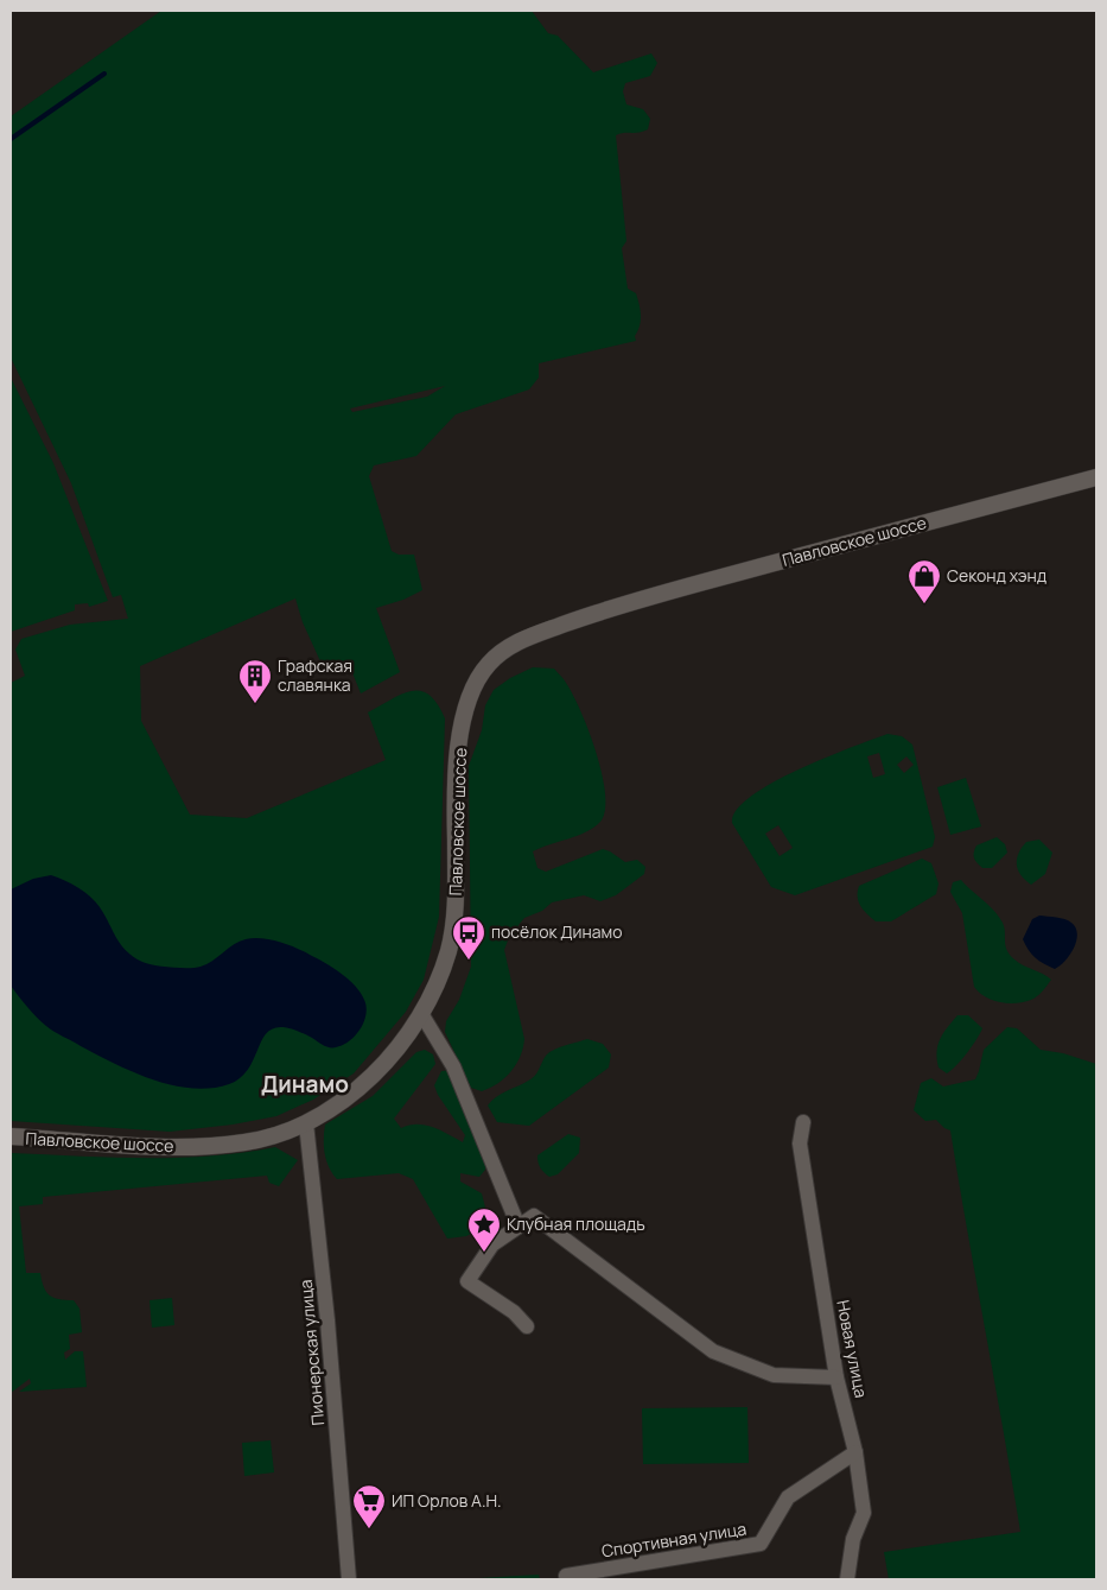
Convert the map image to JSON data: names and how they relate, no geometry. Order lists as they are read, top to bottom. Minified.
{"streets":{"main road":["Павловское шоссе"],"street":["Новая улица","Пионерская улица","Спортивная улица"]},"crossings":[["Павловское шоссе","Пионерская улица"],["Новая улица","Спортивная улица"]],"districts":["Динамо"],"places":{"shop":["Секонд хэнд"],"building":["Графская славянка"],"bus stop":["посёлок Динамо"],"place":["Клубная площадь"],"supermarket":["ИП Орлов А.Н."]}}
